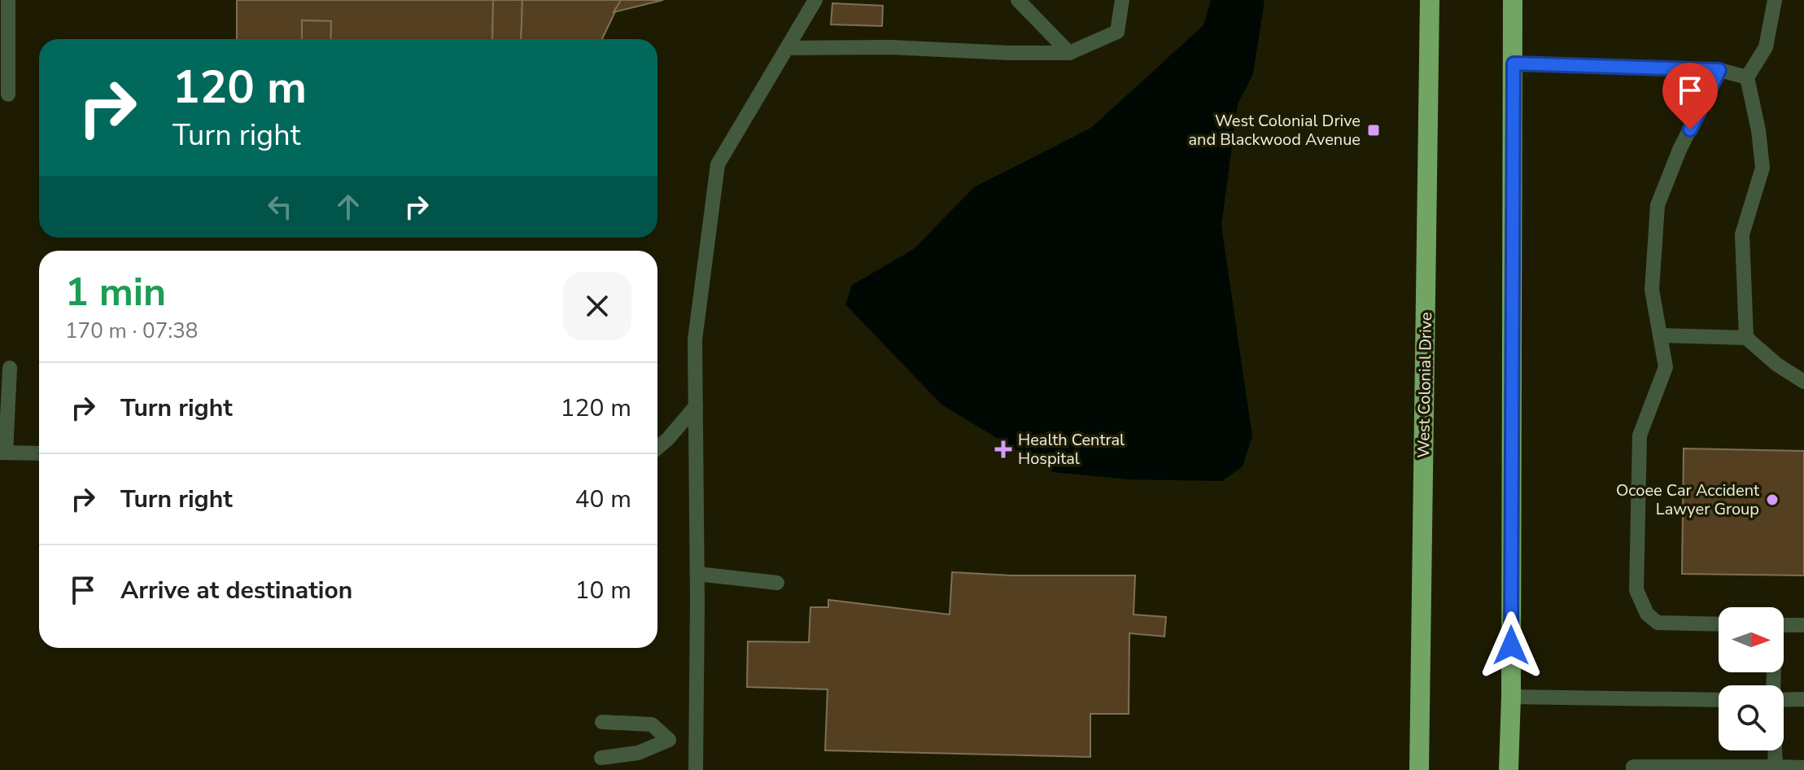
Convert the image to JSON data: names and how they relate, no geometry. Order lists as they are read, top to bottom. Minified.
{"streets":{"highway":["West Colonial Drive"]},"places":{"transit":["West Colonial Drive and Blackwood Avenue"],"health":["Health Central Hospital"],"other":["Ocoee Car Accident Lawyer Group"]},"north":"right","page":{"turn":["120 m","Turn right"],"heading":["1 min","170 m · 07:38"],"list":[{"name":"Turn right","value":"120 m"},{"name":"Turn right","value":"40 m"},{"name":"Arrive at destination","value":"10 m"}]}}
